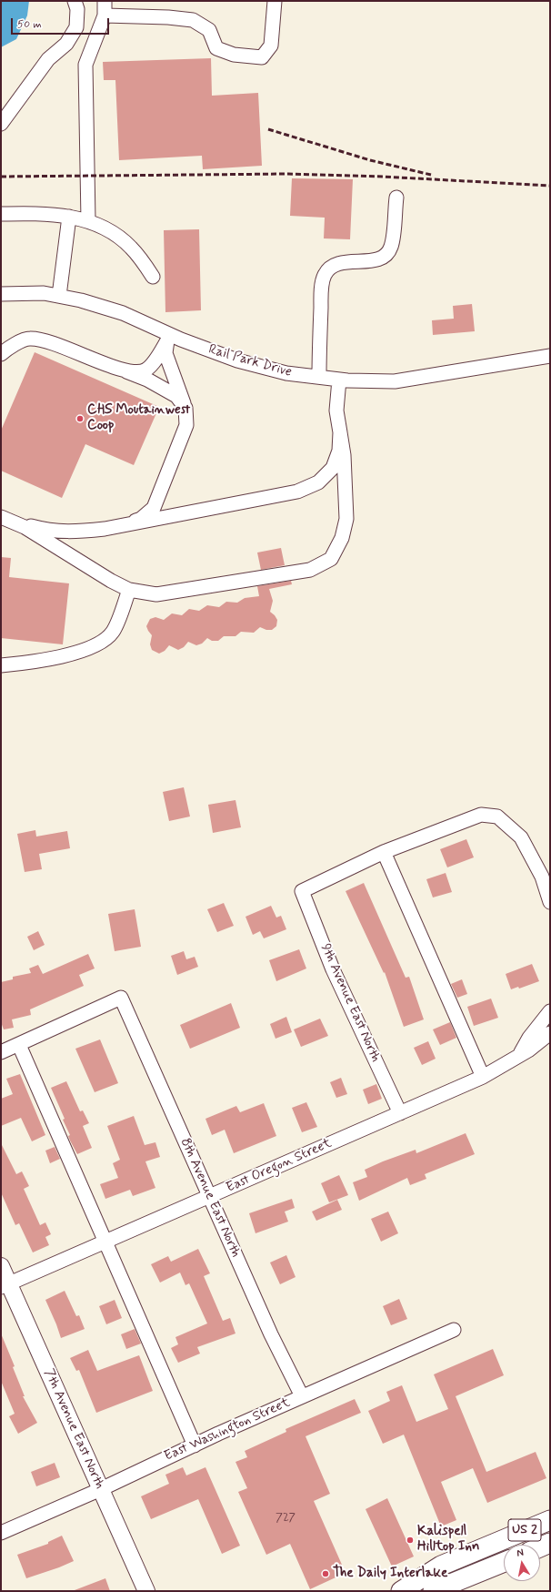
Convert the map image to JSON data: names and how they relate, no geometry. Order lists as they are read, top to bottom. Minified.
{"streets":{"highway":["US 2"],"main road":["7th Avenue East North"],"street":["Rail Park Drive","9th Avenue East North","East Oregon Street","8th Avenue East North","East Washington Street"]},"crossings":[["9th Avenue East North","East Oregon Street"],["East Oregon Street","8th Avenue East North"],["East Oregon Street","7th Avenue East North"],["8th Avenue East North","East Washington Street"],["7th Avenue East North","East Washington Street"]],"places":["CHS Moutainwest Coop","Kalispell Hilltop Inn","The Daily Interlake"],"house_numbers":["727"],"scale_bar":"50 m","north":"top"}
